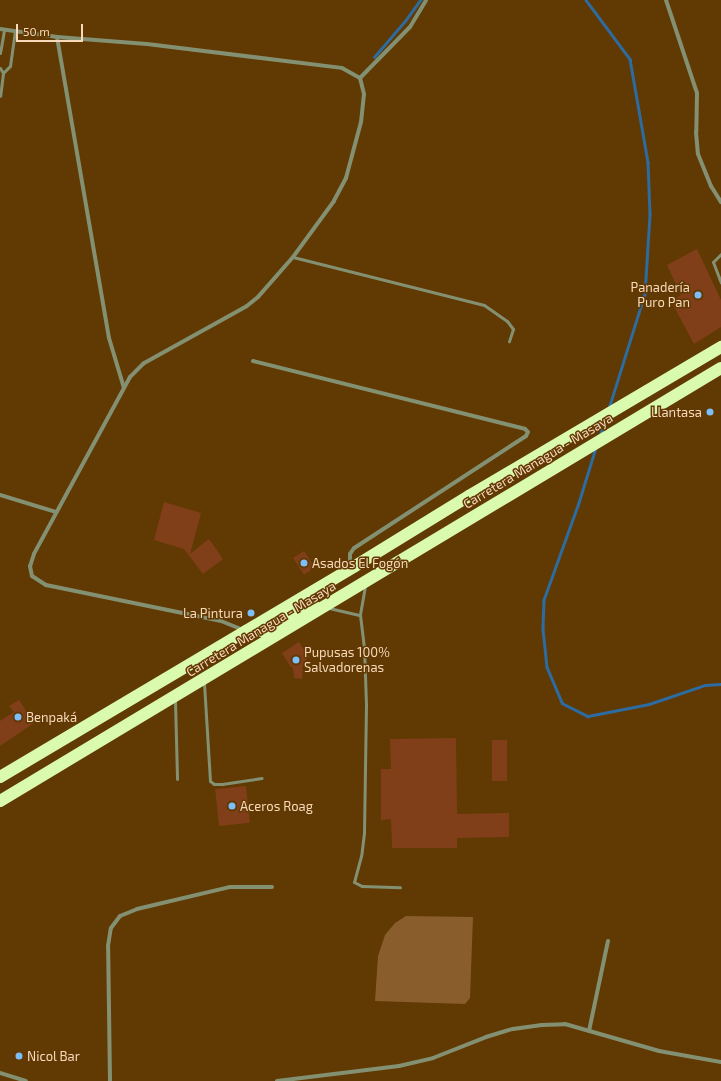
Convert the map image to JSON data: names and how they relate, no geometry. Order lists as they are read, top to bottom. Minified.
{"streets":{"highway":["Carretera Managua - Masaya"]},"places":["Panadería Puro Pan","Llantasa","Asados El Fogón","La Pintura","Pupusas 100% Salvadorenas","Benpaká","Aceros Roag","Nicol Bar"],"scale_bar":"50 m"}
